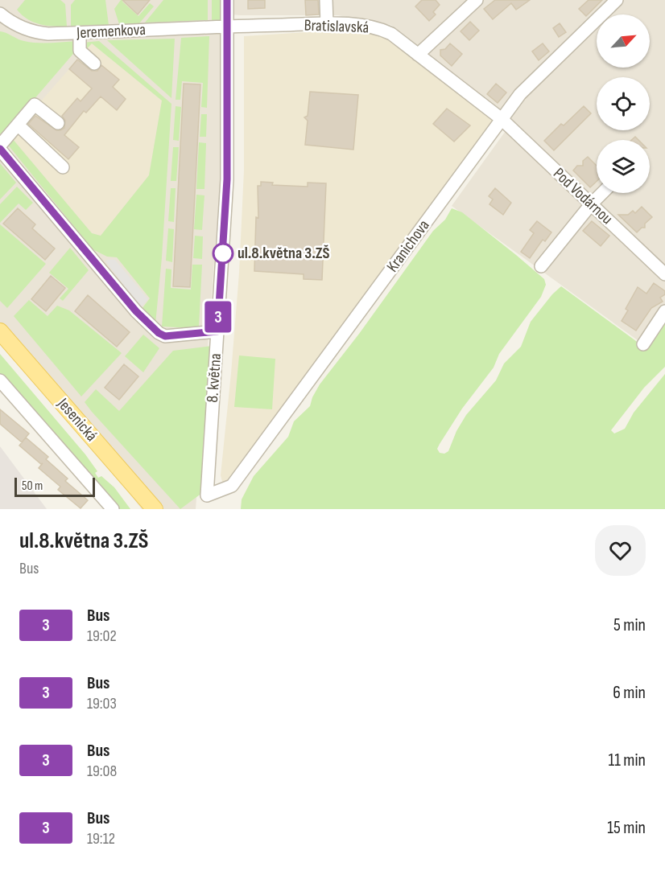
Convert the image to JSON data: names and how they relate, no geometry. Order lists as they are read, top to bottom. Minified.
{"streets":{"main road":["Jesenická"],"street":["Bratislavská","Jeremenkova","Pod Vodárnou","Kranichova","8. května"]},"crossings":[["Bratislavská","Jeremenkova"],["Bratislavská","Pod Vodárnou"],["Bratislavská","Kranichova"],["Bratislavská","8. května"],["Jeremenkova","8. května"],["Pod Vodárnou","Kranichova"],["Kranichova","8. května"]],"places":["ul.8.května 3.ZŠ"],"lines":["bus line 3"],"scale_bar":"50 m","north":"top right","page":{"on_map":"3","scale":"50 m","heading":["ul.8.května 3.ZŠ","Bus"],"list":[{"mark":"3","name":"Bus","note":"19:02","value":"5 min"},{"mark":"3","name":"Bus","note":"19:03","value":"6 min"},{"mark":"3","name":"Bus","note":"19:08","value":"11 min"},{"mark":"3","name":"Bus","note":"19:12","value":"15 min"}]}}
